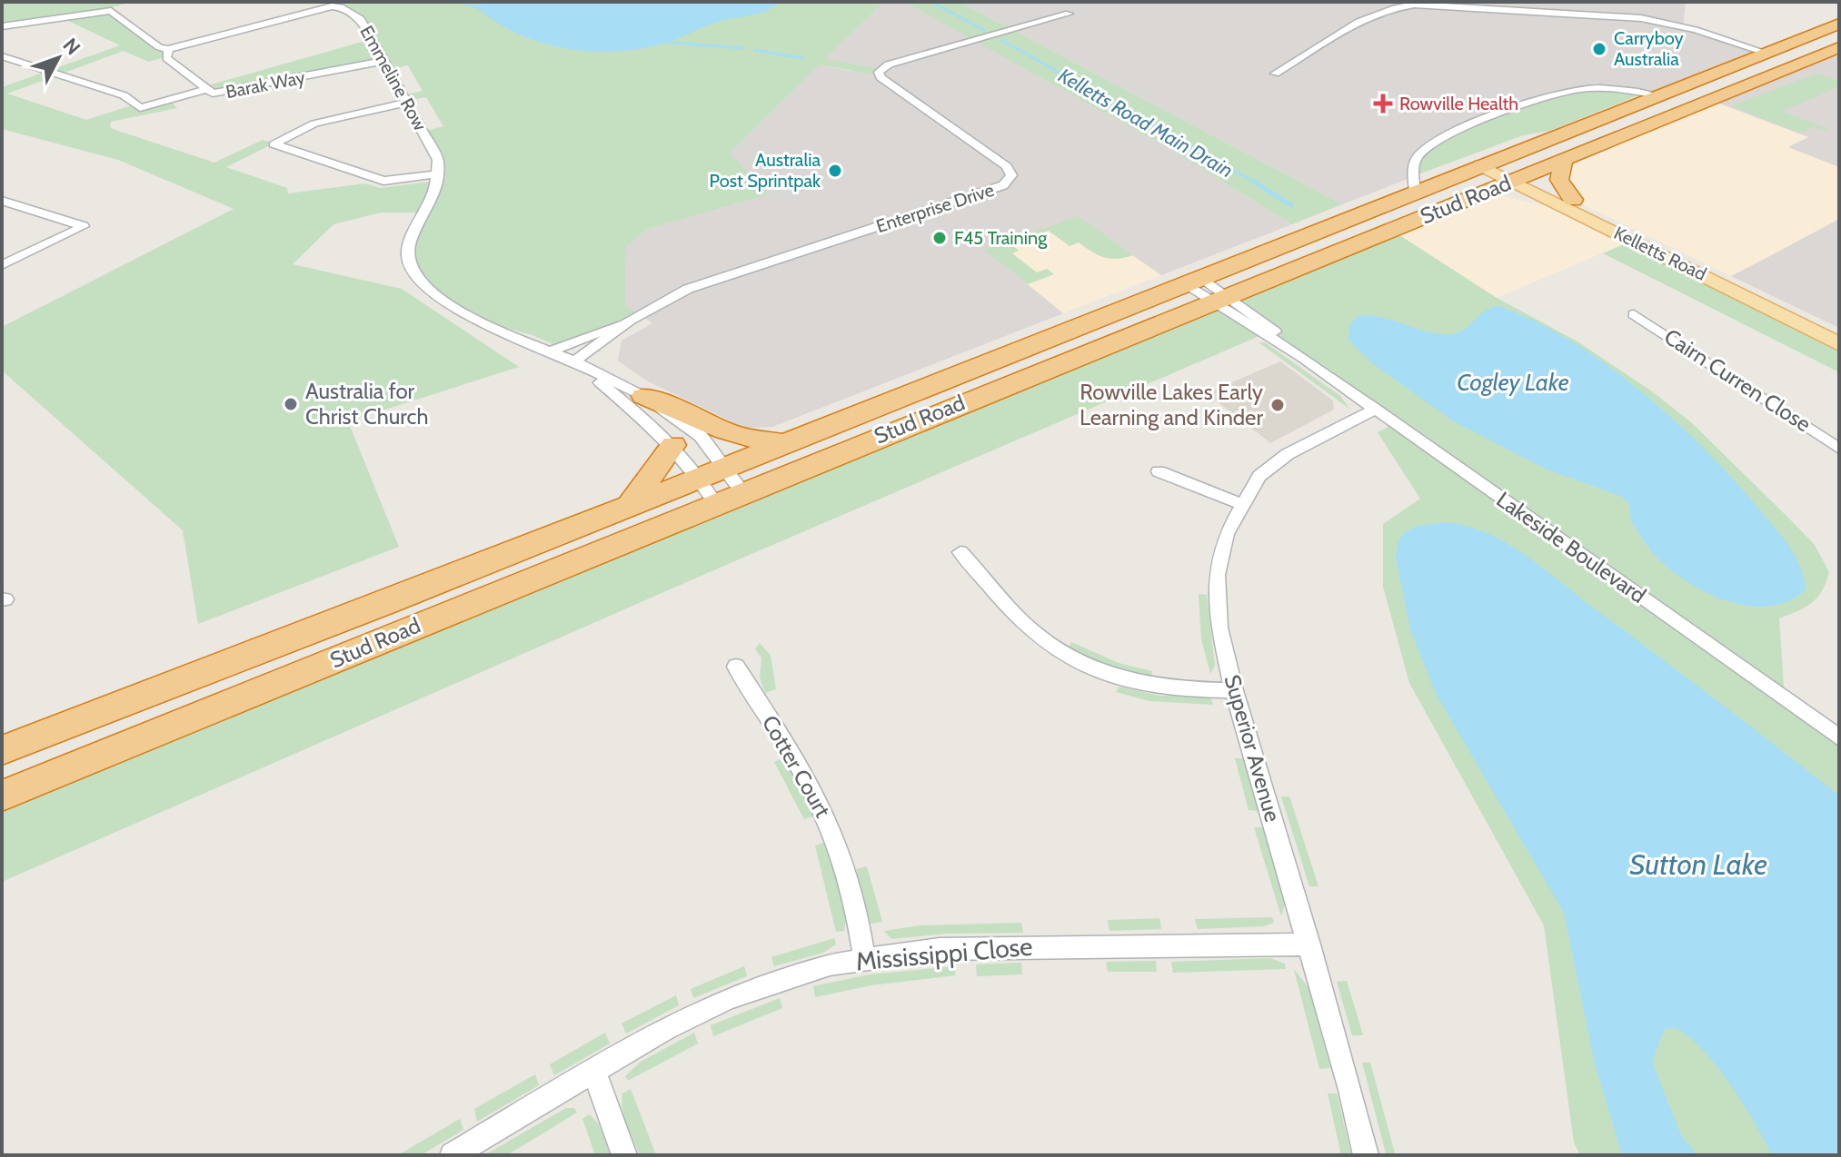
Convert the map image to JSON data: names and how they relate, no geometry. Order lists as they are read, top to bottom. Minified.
{"streets":{"highway":["Stud Road"],"main road":["Kelletts Road"],"street":["Emmeline Row","Barak Way","Enterprise Drive","Cairn Curren Close","Lakeside Boulevard","Superior Avenue","Cotter Court","Mississippi Close"]},"crossings":[["Emmeline Row","Barak Way"],["Stud Road","Kelletts Road"],["Stud Road","Lakeside Boulevard"],["Lakeside Boulevard","Superior Avenue"],["Superior Avenue","Mississippi Close"],["Cotter Court","Mississippi Close"]],"water":["Kelletts Road Main Drain","Cogley Lake","Sutton Lake"],"places":{"other":["Carryboy Australia","Australia Post Sprintpak","F45 Training","Australia for Christ Church","Rowville Lakes Early Learning and Kinder"],"health":["Rowville Health"]},"north":"top right"}
